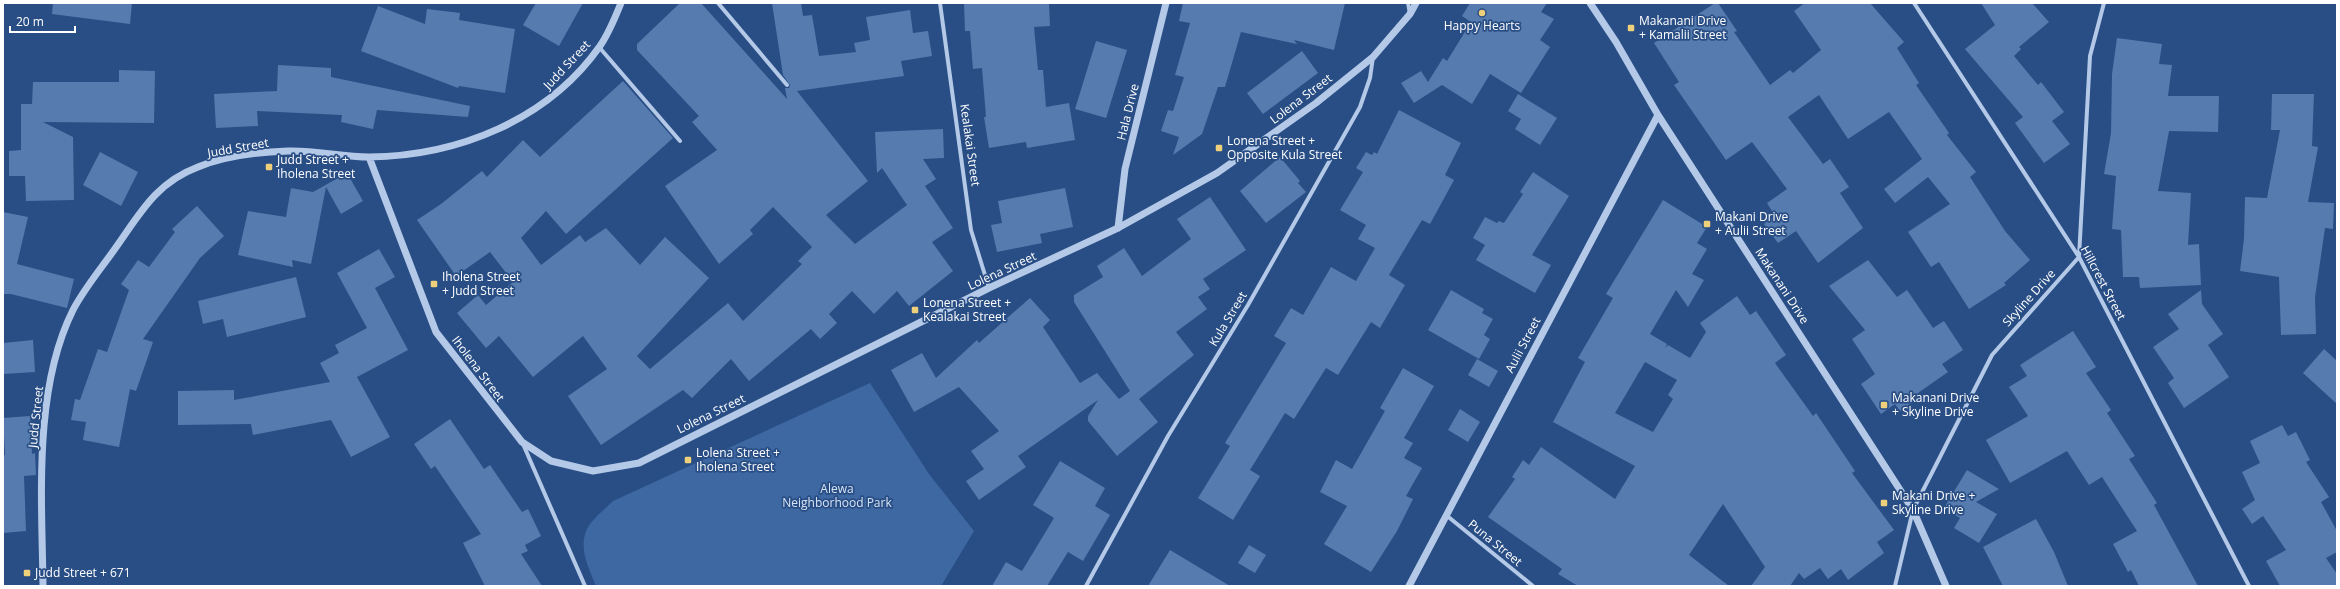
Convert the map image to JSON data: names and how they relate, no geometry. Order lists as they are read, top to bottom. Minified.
{"streets":{"street":["Judd Street","Lolena Street","Hala Drive","Kealakai Street","Hillcrest Street","Makanani Drive","Skyline Drive","Kula Street","Aulii Street","Iholena Street","Puna Street"]},"crossings":[["Judd Street","Iholena Street"],["Lolena Street","Hala Drive"],["Lolena Street","Kealakai Street"],["Lolena Street","Kula Street"],["Lolena Street","Iholena Street"],["Hillcrest Street","Skyline Drive"],["Makanani Drive","Skyline Drive"],["Makanani Drive","Aulii Street"],["Aulii Street","Puna Street"]],"parks":["Alewa Neighborhood Park"],"places":{"other":["Happy Hearts"],"transit":["Makanani Drive + Kamalii Street","Lonena Street + Opposite Kula Street","Judd Street + Iholena Street","Makani Drive + Aulii Street","Iholena Street + Judd Street","Lonena Street + Kealakai Street","Makanani Drive + Skyline Drive","Lolena Street + Iholena Street","Makani Drive + Skyline Drive","Judd Street + 671"]},"scale_bar":"20 m"}
